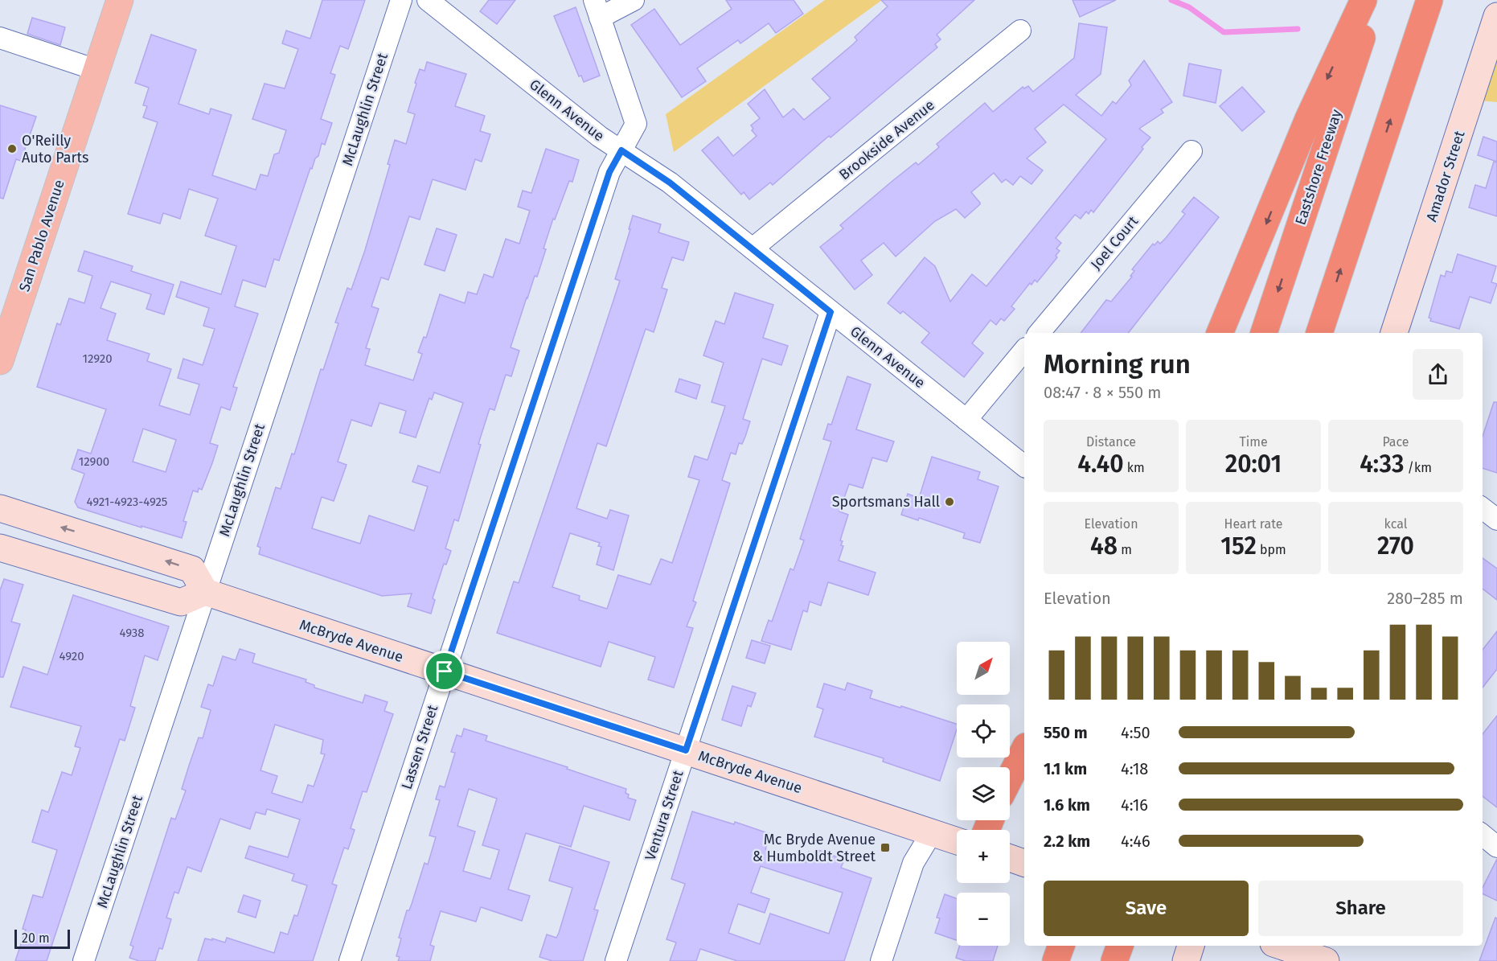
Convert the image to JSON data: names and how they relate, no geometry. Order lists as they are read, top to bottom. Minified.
{"streets":{"highway":["Eastshore Freeway"],"main road":["Amador Street","San Pablo Avenue","McBryde Avenue"],"street":["McLaughlin Street","Glenn Avenue","Brookside Avenue","Joel Court","Lassen Street","Ventura Street"]},"crossings":[["McLaughlin Street","McBryde Avenue"],["Glenn Avenue","Brookside Avenue"],["Glenn Avenue","Lassen Street"],["Glenn Avenue","Ventura Street"],["McBryde Avenue","Lassen Street"],["McBryde Avenue","Ventura Street"]],"places":{"other":["O'Reilly Auto Parts","Sportsmans Hall"],"transit":["Mc Bryde Avenue & Humboldt Street"]},"house_numbers":["12920","12900","4921-4923-4925","4938","4920"],"scale_bar":"20 m","north":"top right","page":{"heading":["Morning run","08:47 · 8 × 550 m"],"stats":[["Distance","4.40 km"],["Time","20:01"],["Pace","4:33 /km"],["Elevation","48 m"],["Heart rate","152 bpm"],["kcal","270"]],"chart":["Elevation","280–285 m"],"map_buttons":["+","−"],"list":[{"name":"550 m","note":"4:50"},{"name":"1.1 km","note":"4:18"},{"name":"1.6 km","note":"4:16"},{"name":"2.2 km","note":"4:46"}],"buttons":["Save","Share"],"scale":"20 m"}}
